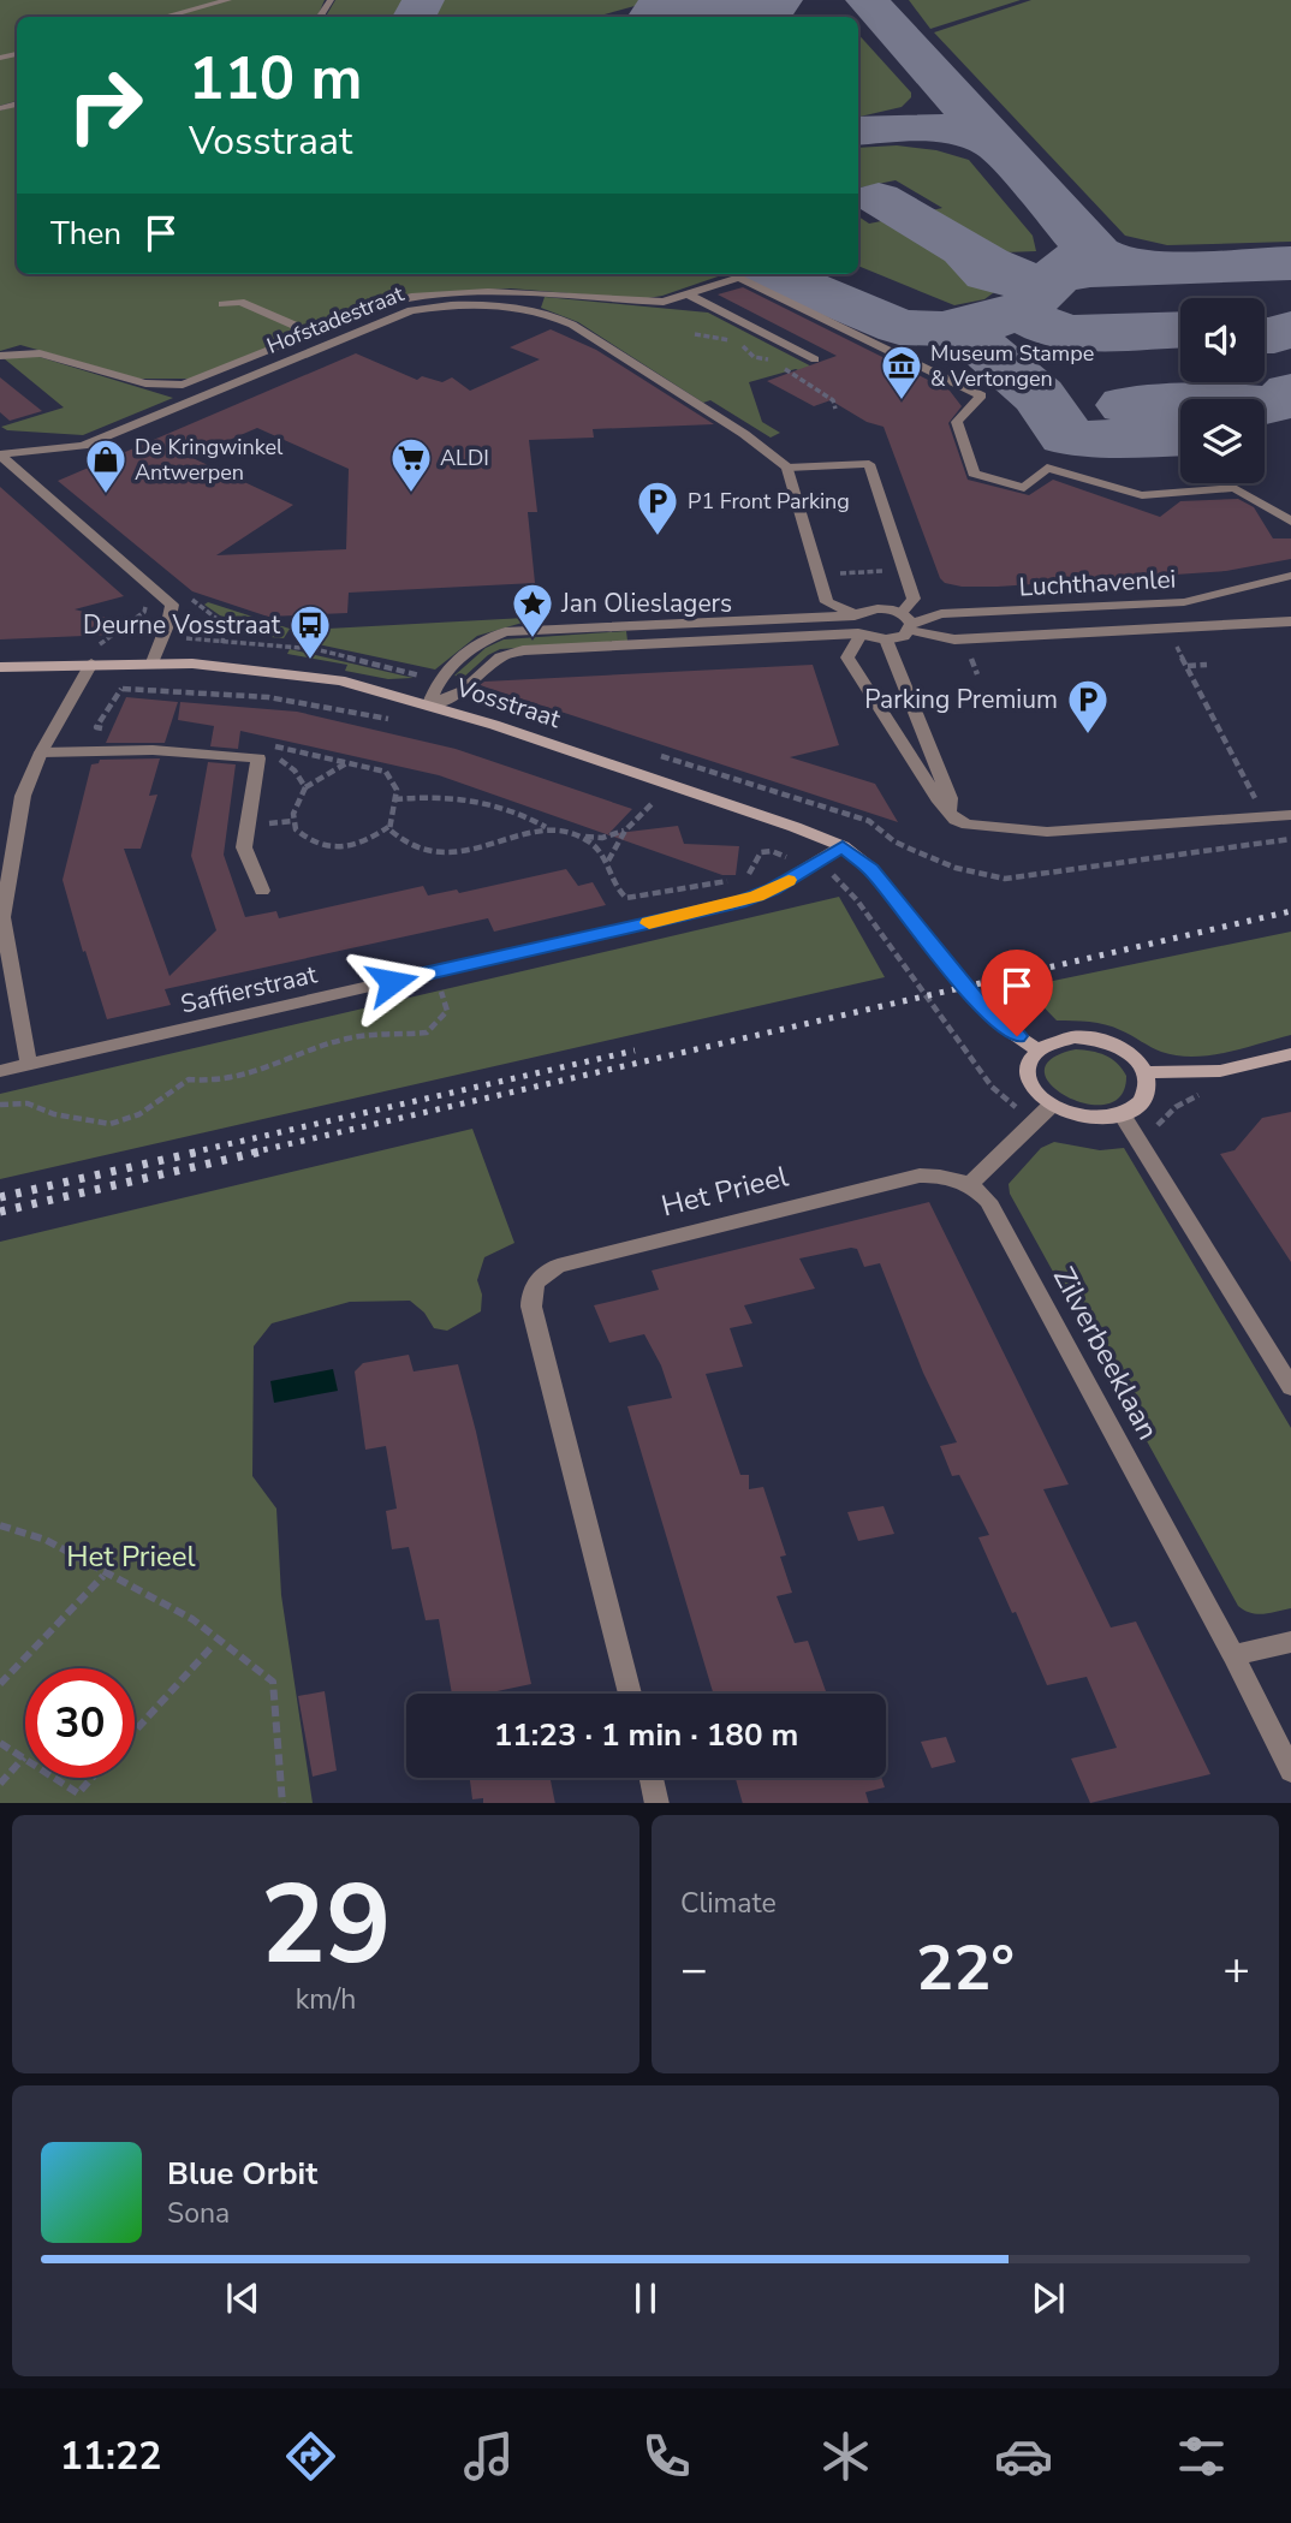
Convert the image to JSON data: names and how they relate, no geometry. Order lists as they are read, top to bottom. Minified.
{"streets":{"street":["Hofstadestraat","Luchthavenlei","Vosstraat","Saffierstraat","Het Prieel","Zilverbeeklaan"]},"crossings":[["Vosstraat","Saffierstraat"],["Het Prieel","Zilverbeeklaan"]],"parks":["Het Prieel"],"places":{"museum":["Museum Stampe & Vertongen"],"supermarket":["ALDI"],"shop":["De Kringwinkel Antwerpen"],"parking":["P1 Front Parking","Parking Premium"],"place":["Jan Olieslagers"],"bus stop":["Deurne Vosstraat"]},"page":{"turn":["110 m","Vosstraat"],"then":"Then","limit":"30","trip":"11:23 · 1 min · 180 m","tile":[["29","km/h"],"Climate"],"heat":["−","22°","+"],"song":["Blue Orbit","Sona"],"tabs":"11:22"}}
